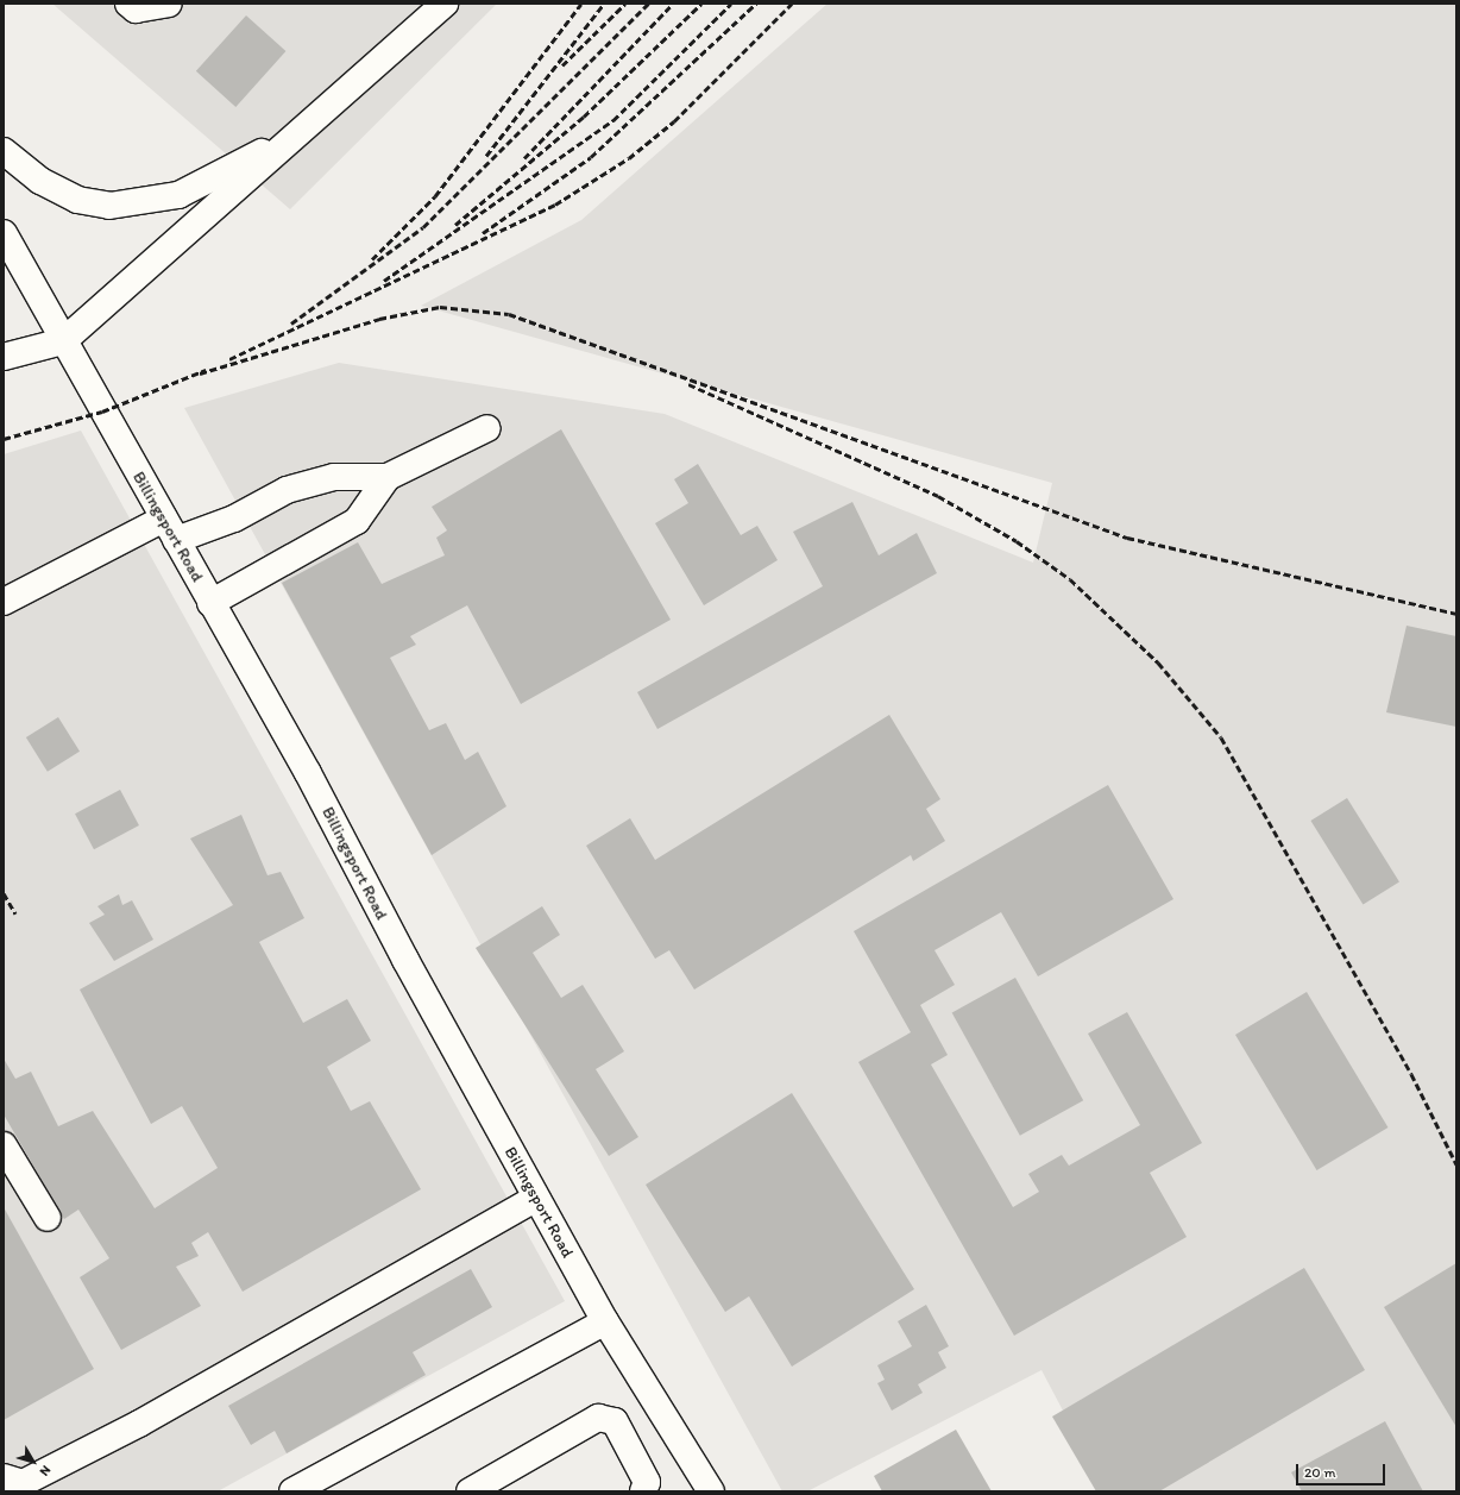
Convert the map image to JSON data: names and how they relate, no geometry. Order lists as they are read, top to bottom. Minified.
{"streets":{"street":["Billingsport Road"]},"scale_bar":"20 m","north":"bottom right"}
